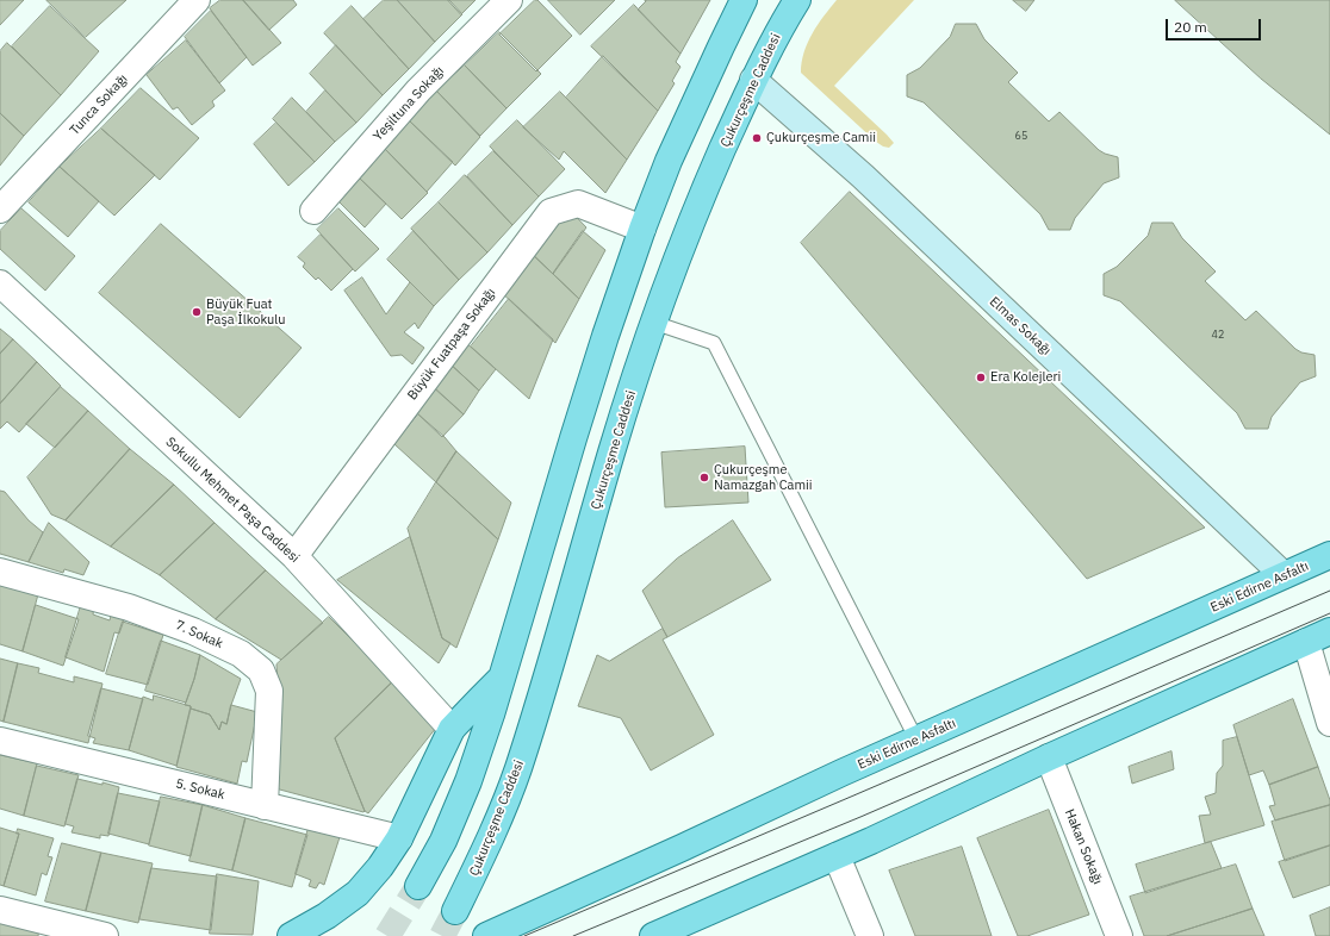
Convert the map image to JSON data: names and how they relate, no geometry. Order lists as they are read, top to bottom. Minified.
{"streets":{"main road":["Çukurçeşme Caddesi","Elmas Sokağı","Eski Edirne Asfaltı"],"street":["Yeşiltuna Sokağı","Tunca Sokağı","Büyük Fuatpaşa Sokağı","Sokullu Mehmet Paşa Caddesi","7. Sokak","5. Sokak","Hakan Sokağı"]},"crossings":[["Çukurçeşme Caddesi","Elmas Sokağı"],["Elmas Sokağı","Eski Edirne Asfaltı"],["Büyük Fuatpaşa Sokağı","Sokullu Mehmet Paşa Caddesi"],["7. Sokak","5. Sokak"]],"places":["Çukurçeşme Camii","Büyük Fuat Paşa İlkokulu","Era Kolejleri","Çukurçeşme Namazgah Camii"],"house_numbers":["65","42"],"scale_bar":"20 m"}
